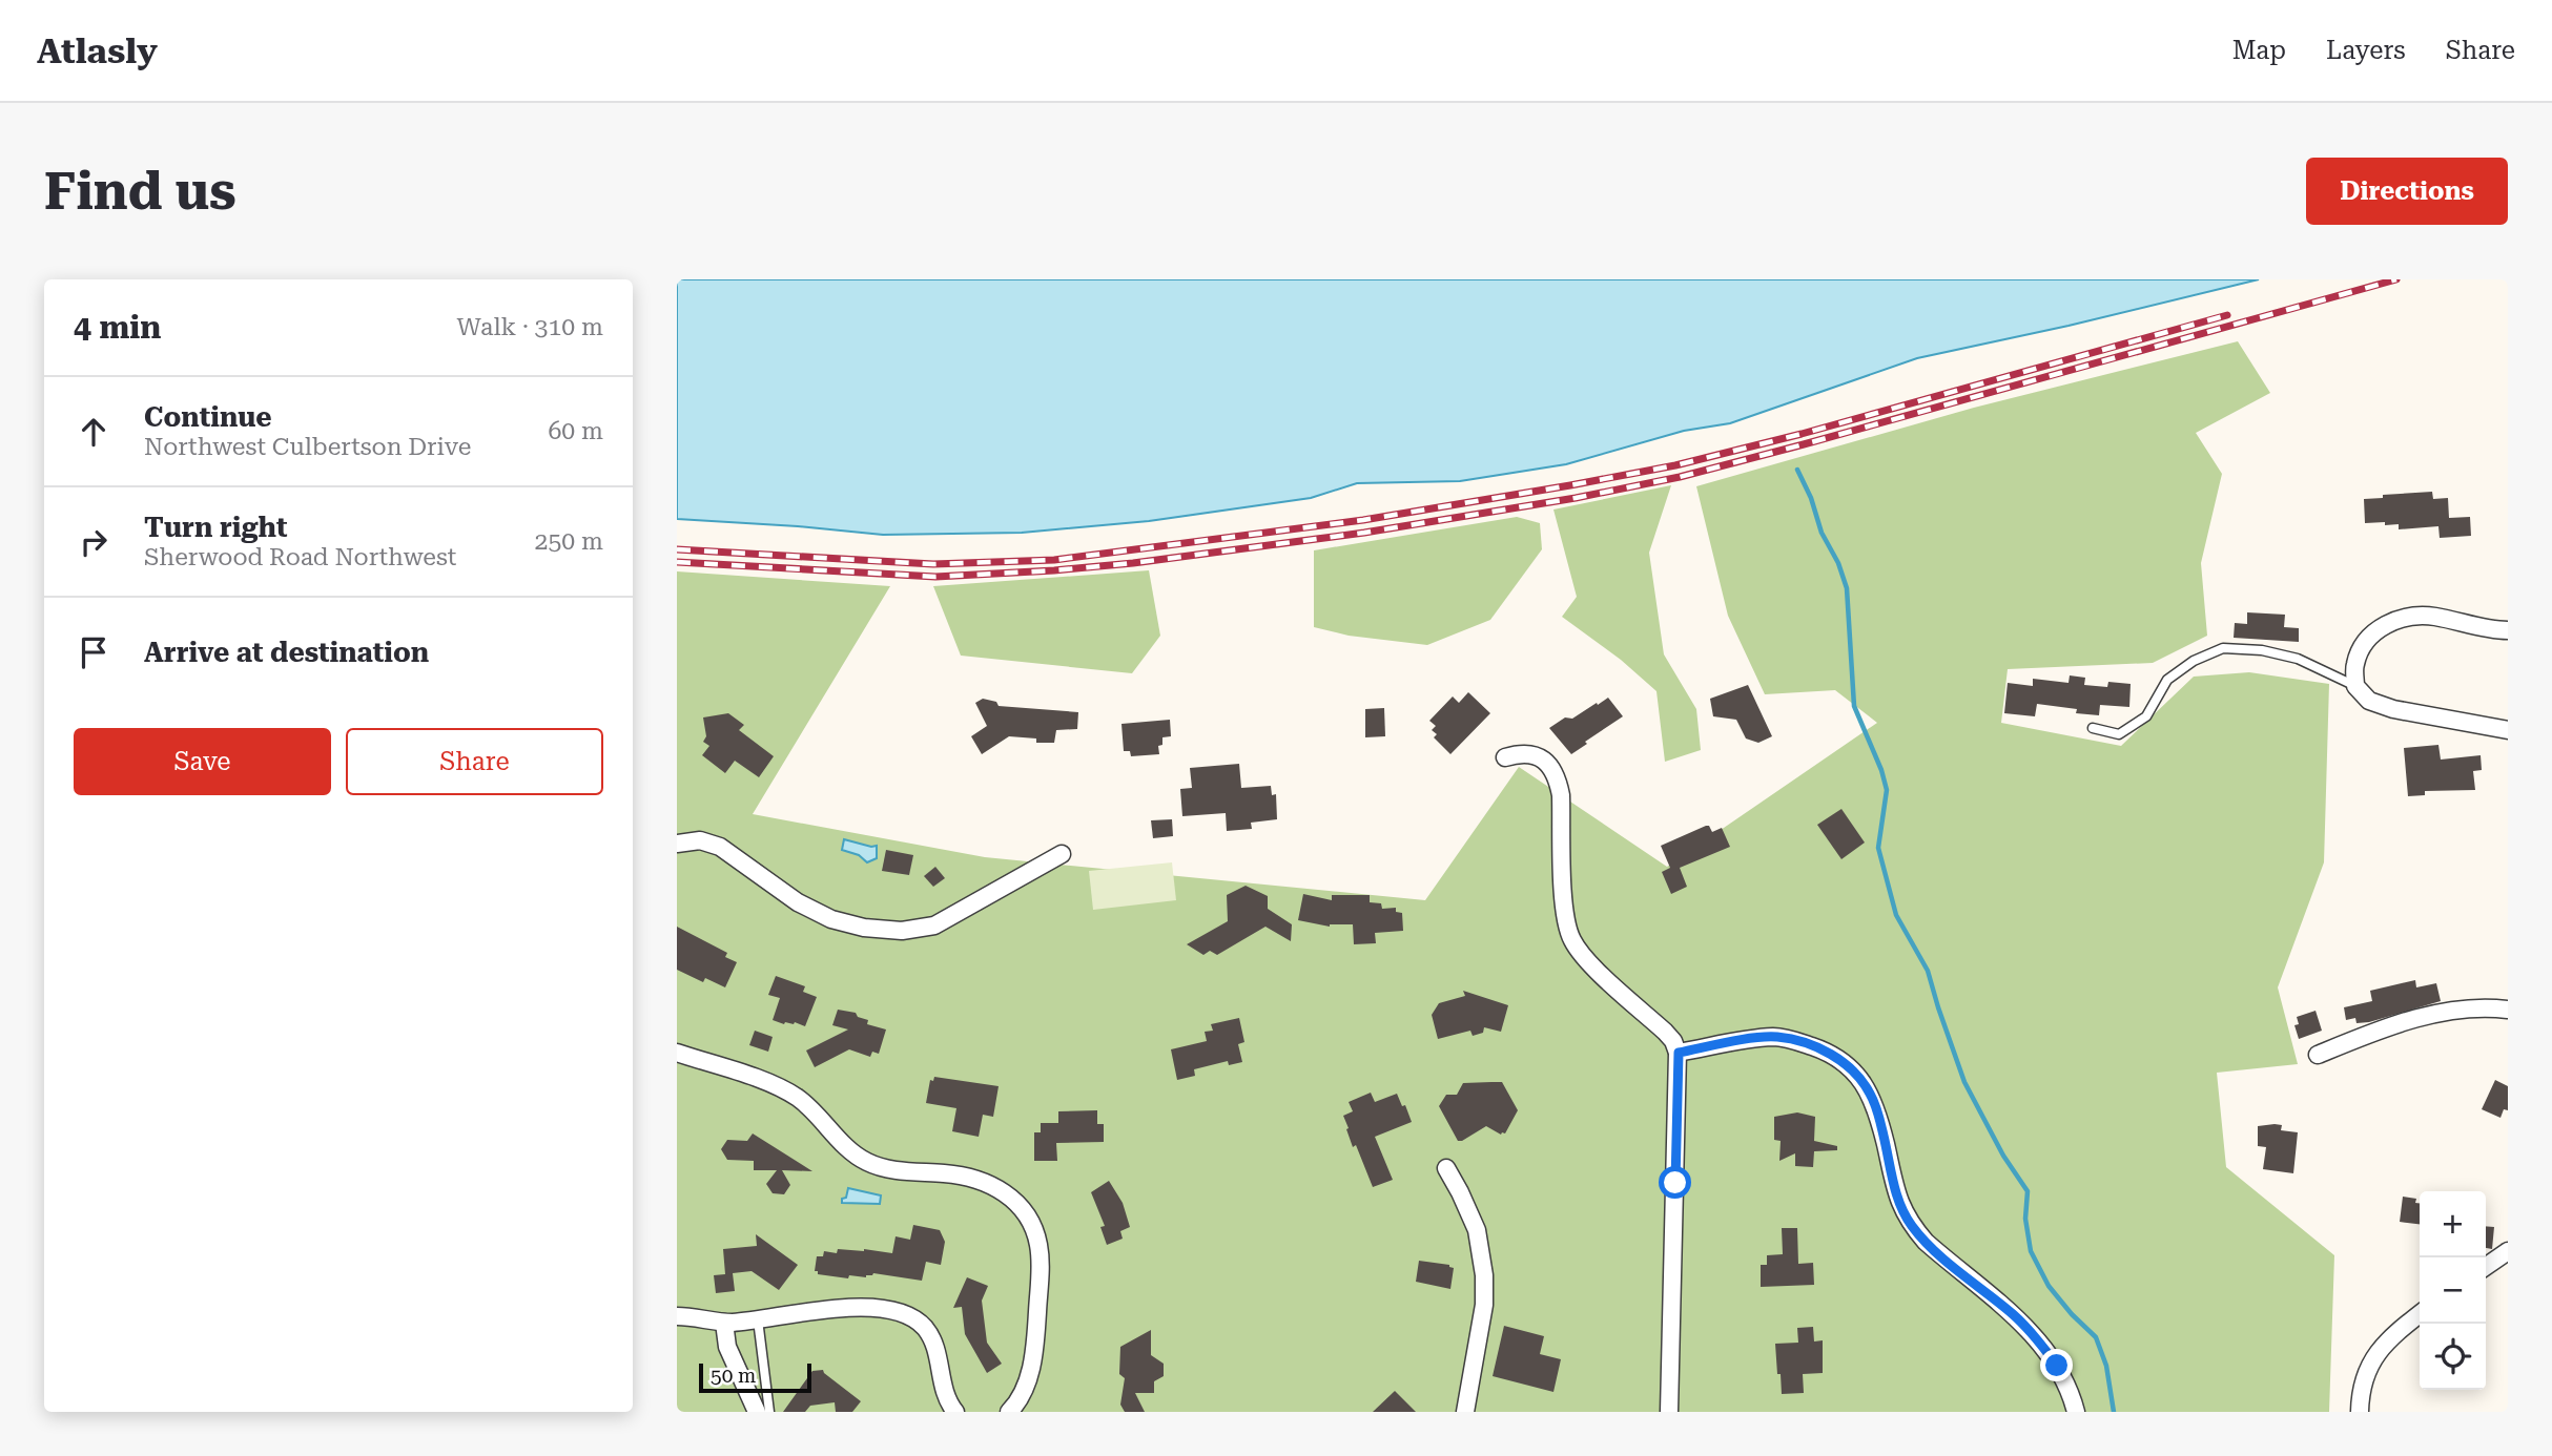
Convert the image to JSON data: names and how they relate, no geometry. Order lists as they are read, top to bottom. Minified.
{"scale_bar":"50 m","page":{"header":"Atlasly","nav":["Map","Layers","Share"],"buttons":["Directions",["Save","Share"]],"title":"Find us","heading":["4 min","Walk · 310 m"],"list":[["Continue","Northwest Culbertson Drive","60 m"],["Turn right","Sherwood Road Northwest","250 m"],"Arrive at destination"],"map_buttons":["+","−"],"scale":"50 m"}}
